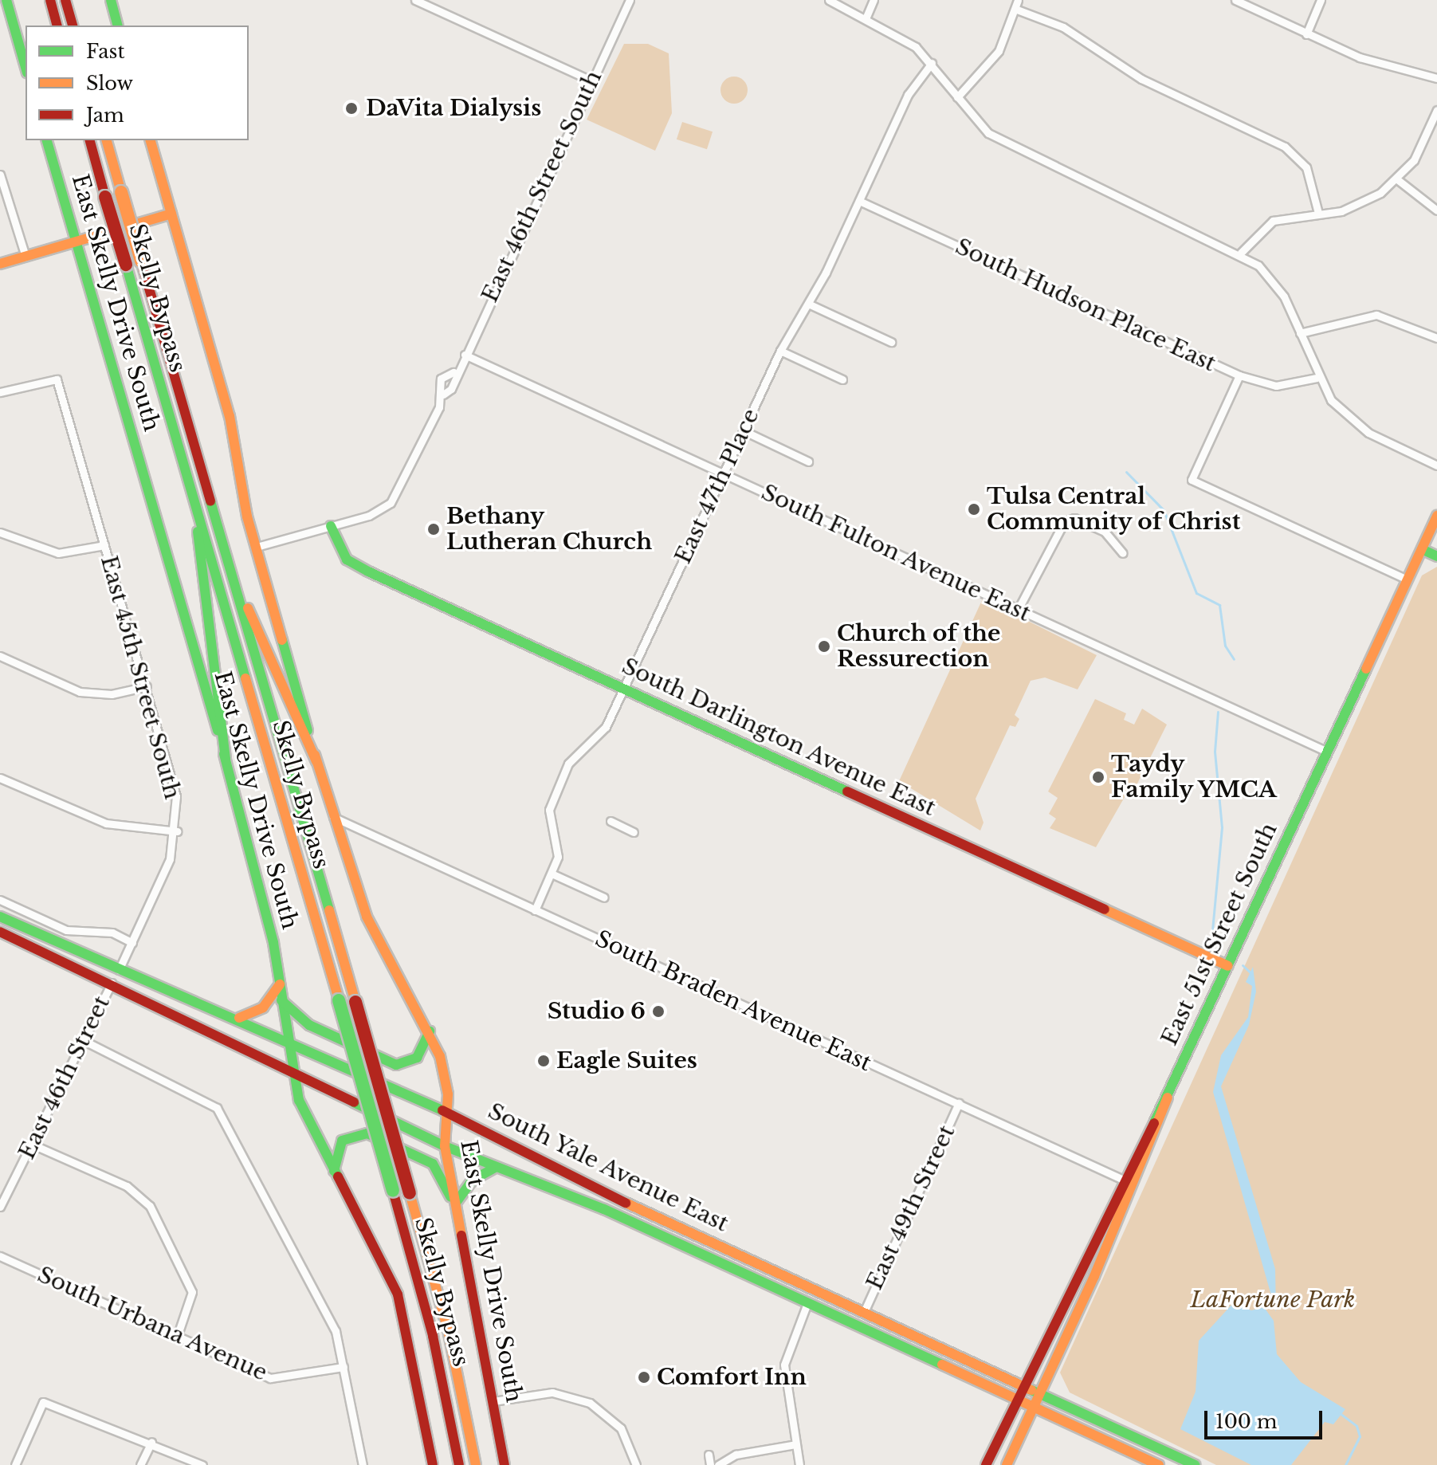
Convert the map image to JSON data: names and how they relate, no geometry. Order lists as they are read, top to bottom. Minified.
{"streets":{"main road":["Skelly Bypass","East Skelly Drive South","South Darlington Avenue East","East 51st Street South","South Yale Avenue East"],"street":["East 46th Street South","South Hudson Place East","East 47th Place","South Fulton Avenue East","East 45th Street South","South Braden Avenue East","East 46th Street","East 49th Street","South Urbana Avenue"]},"crossings":[["East 46th Street South","East Skelly Drive South"],["East 46th Street South","South Fulton Avenue East"],["East 46th Street South","South Darlington Avenue East"],["East Skelly Drive South","South Braden Avenue East"],["East Skelly Drive South","South Yale Avenue East"],["South Hudson Place East","East 47th Place"],["East 47th Place","South Fulton Avenue East"],["East 47th Place","South Darlington Avenue East"],["East 47th Place","South Braden Avenue East"],["South Fulton Avenue East","East 51st Street South"],["East 45th Street South","South Yale Avenue East"],["South Darlington Avenue East","East 51st Street South"],["East 51st Street South","South Braden Avenue East"],["East 51st Street South","South Yale Avenue East"],["South Braden Avenue East","East 49th Street"],["East 46th Street","South Yale Avenue East"],["South Yale Avenue East","East 49th Street"]],"parks":["LaFortune Park"],"places":["DaVita Dialysis","Tulsa Central Community of Christ","Bethany Lutheran Church","Church of the Ressurection","Taydy Family YMCA","Studio 6","Eagle Suites","Comfort Inn"],"legend":["Fast","Slow","Jam"],"scale_bar":"100 m"}
